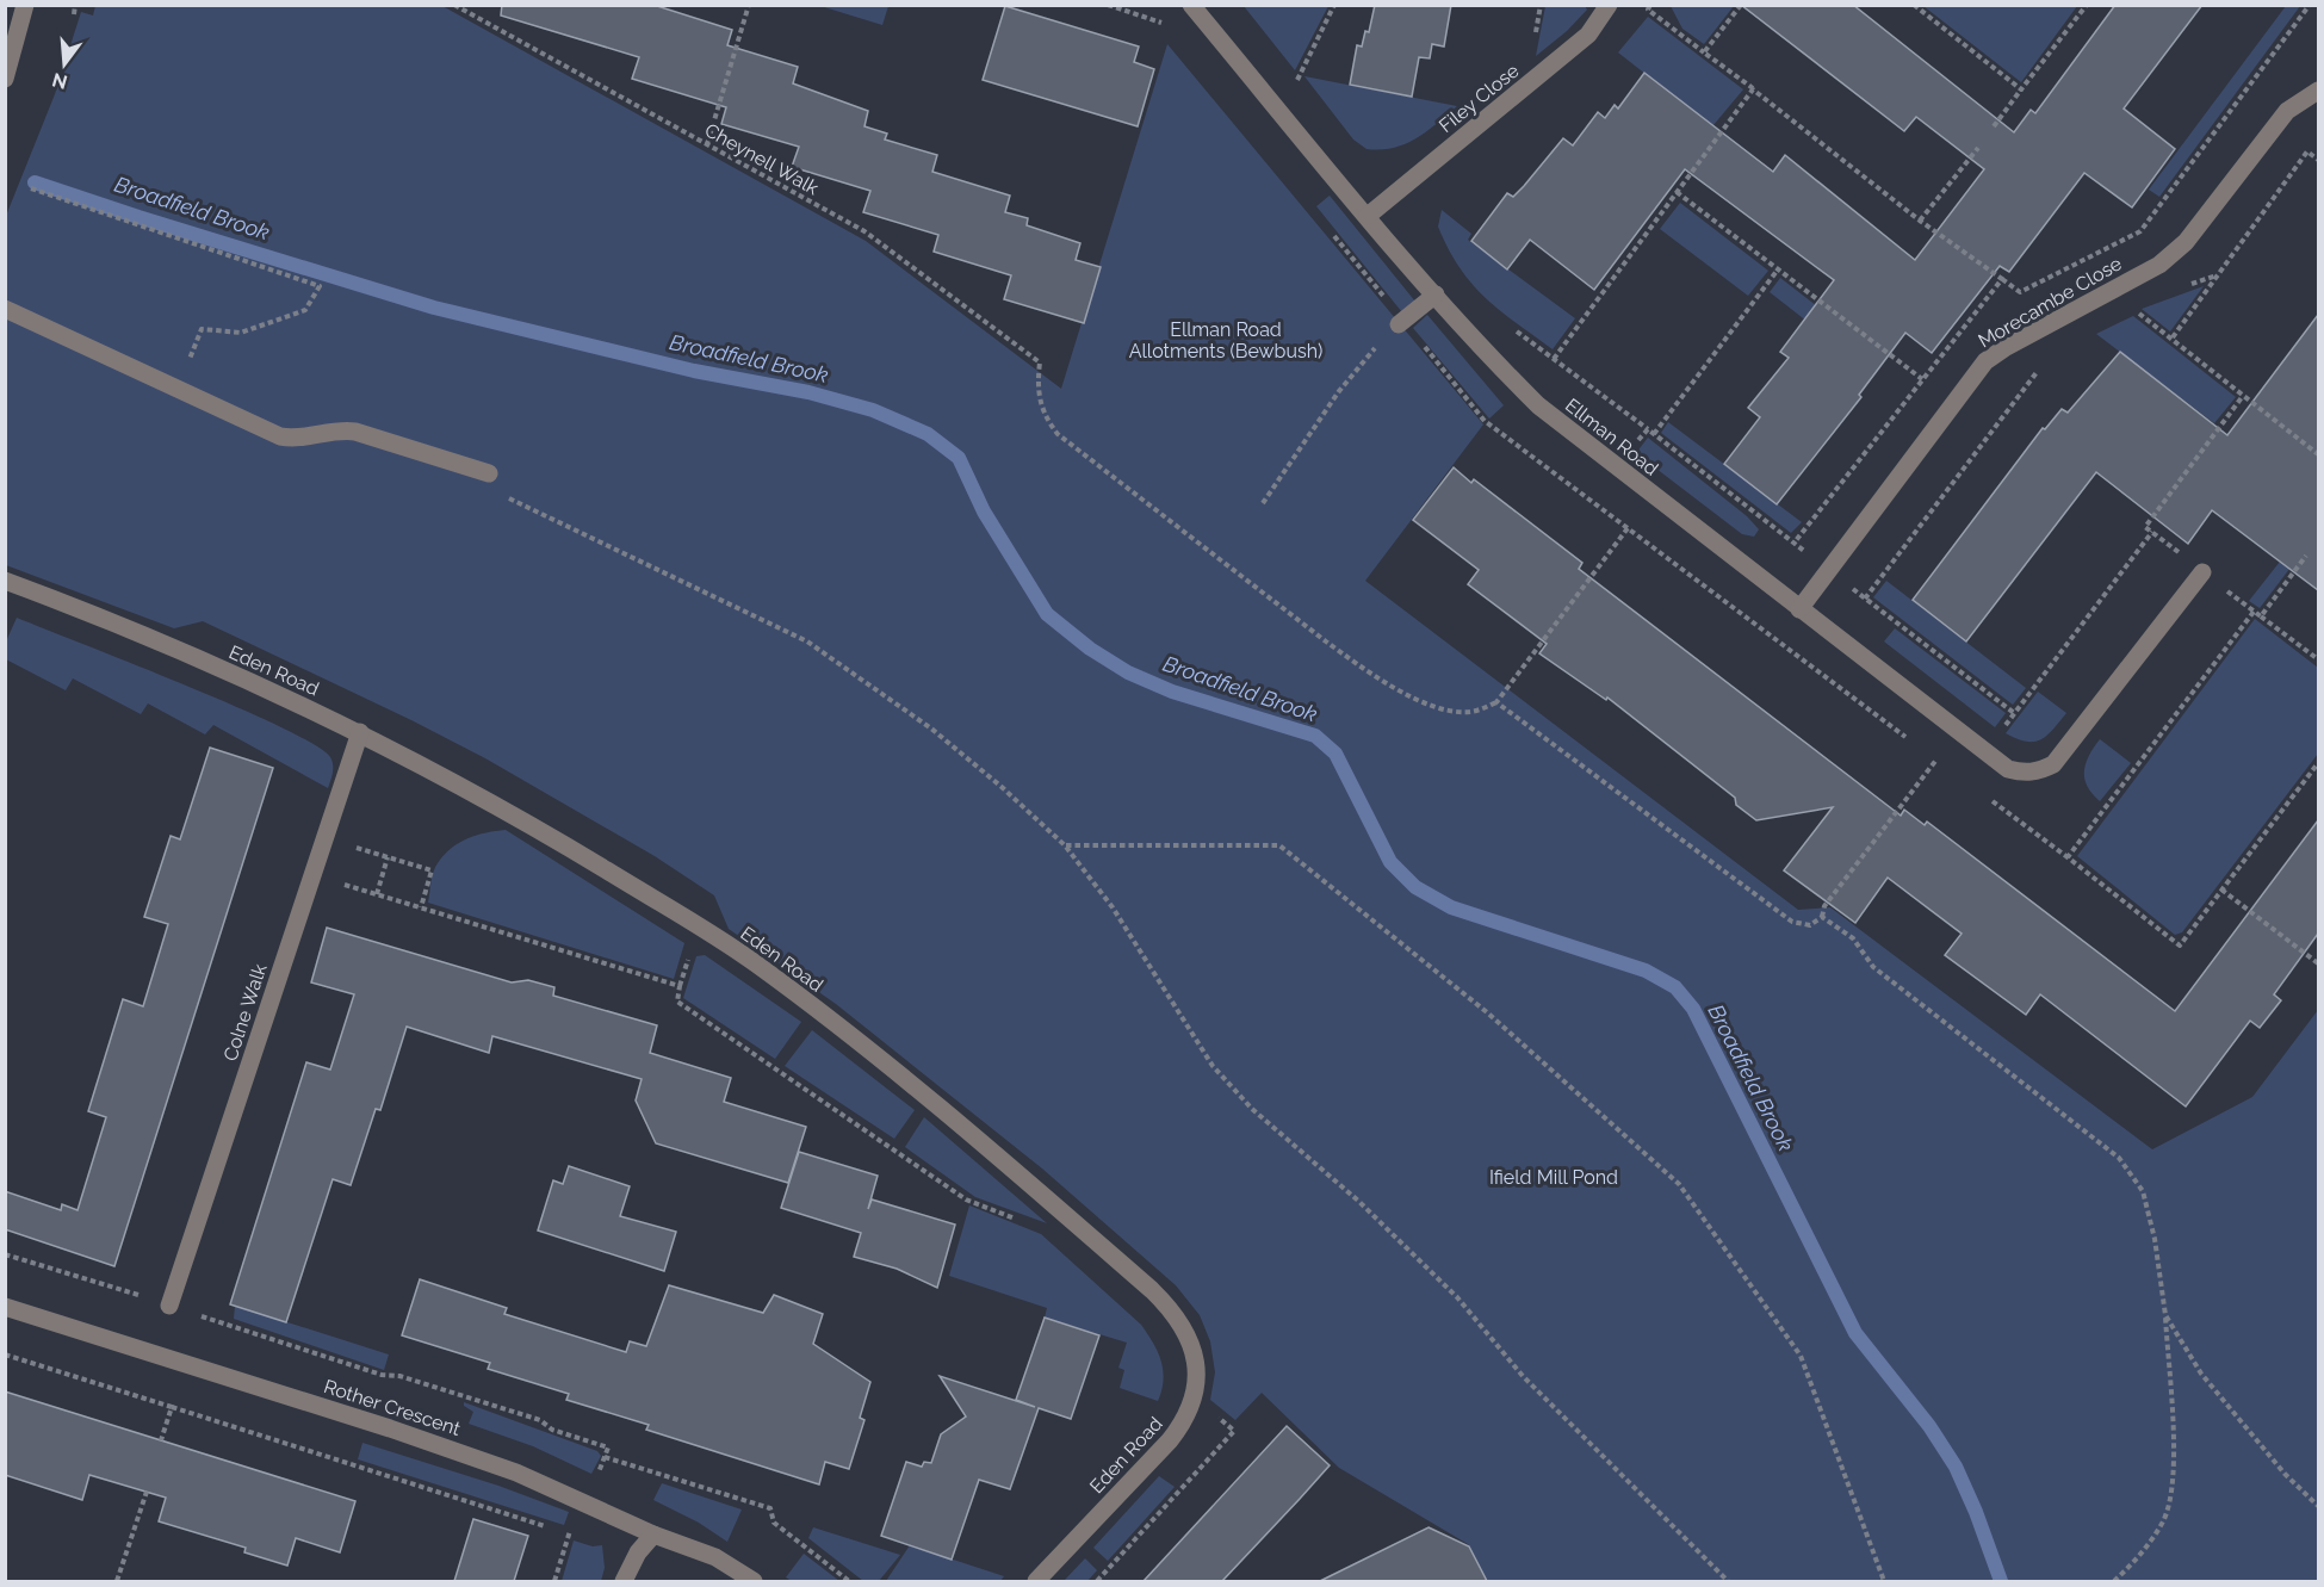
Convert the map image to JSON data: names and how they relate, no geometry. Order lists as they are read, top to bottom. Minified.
{"streets":{"street":["Filey Close","Morecambe Close","Ellman Road","Eden Road","Colne Walk","Rother Crescent"],"path":["Cheynell Walk"]},"crossings":[["Filey Close","Ellman Road"],["Morecambe Close","Ellman Road"],["Eden Road","Colne Walk"]],"water":["Broadfield Brook"],"parks":["Ellman Road Allotments (Bewbush)","Ifield Mill Pond"],"north":"bottom"}
